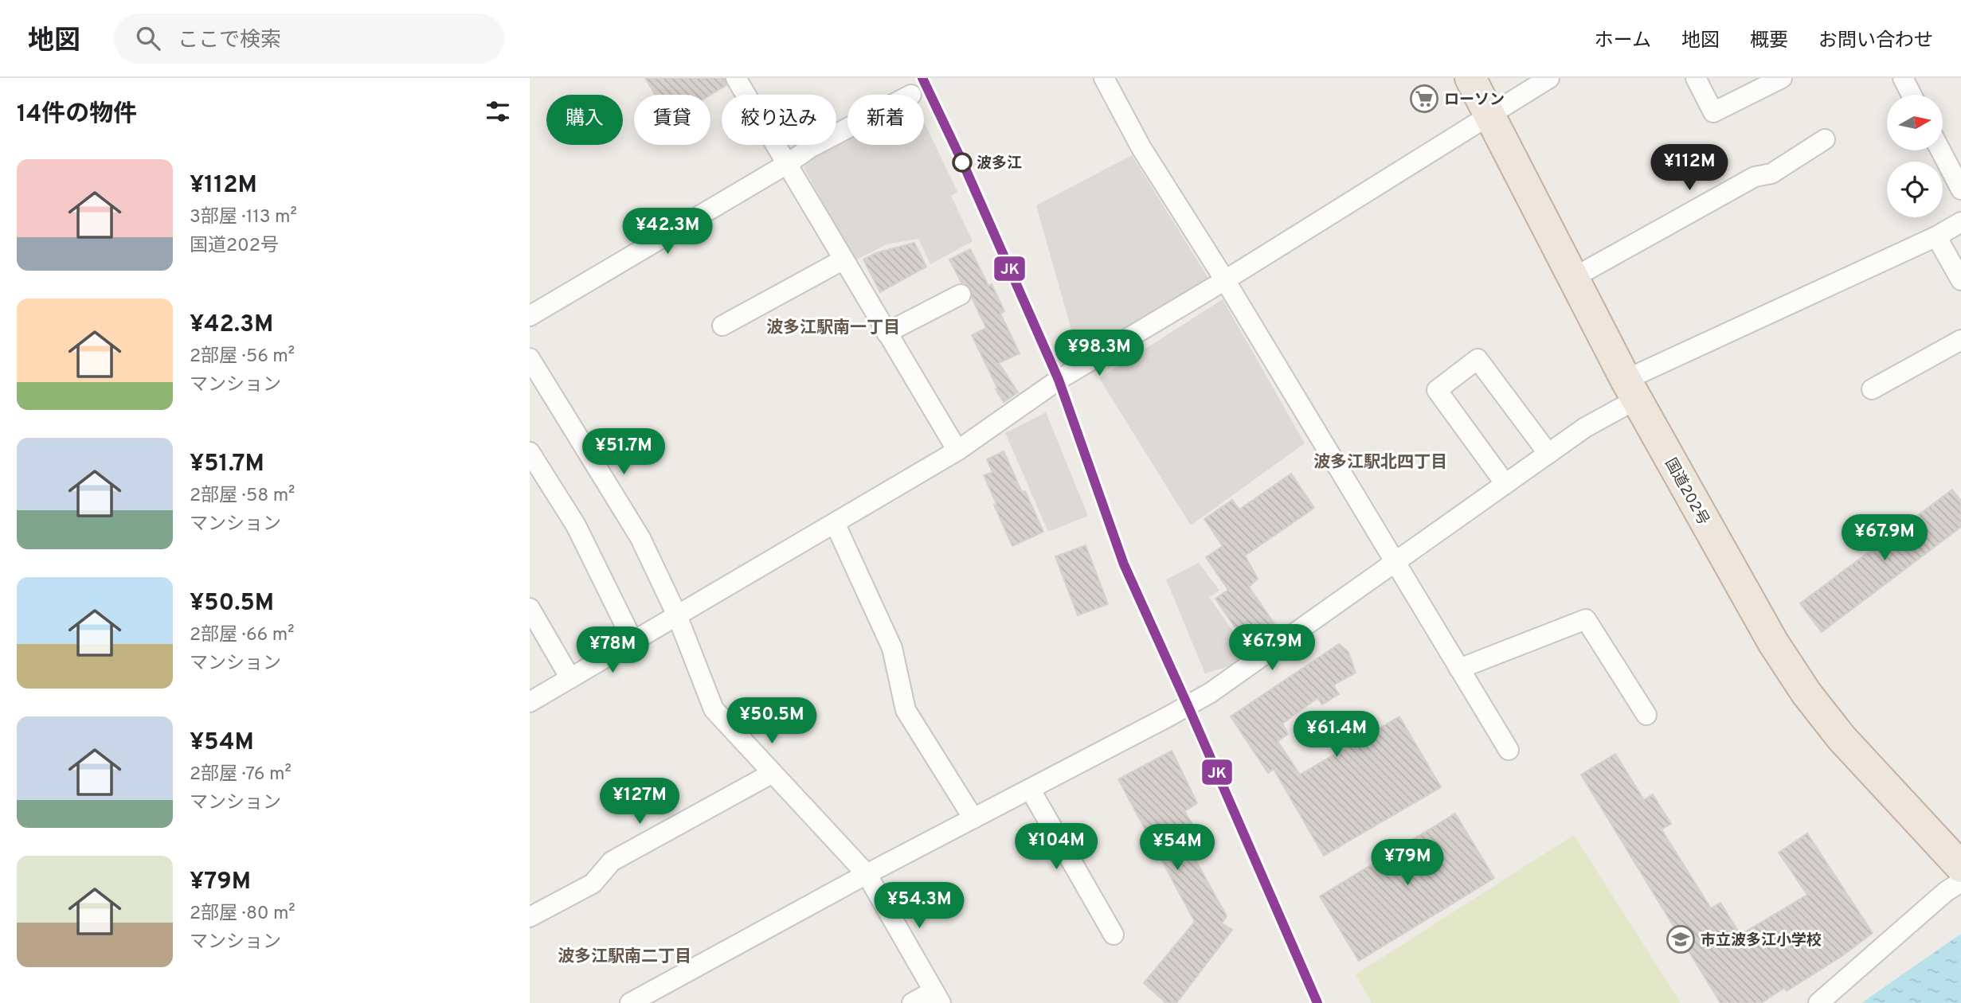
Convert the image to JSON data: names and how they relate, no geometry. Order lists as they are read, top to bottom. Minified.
{"streets":{"highway":["国道202号"]},"districts":["波多江駅南一丁目","波多江駅北四丁目","波多江駅南二丁目"],"places":{"supermarket":["ローソン"],"other":["波多江"],"school or university":["市立波多江小学校"]},"lines":["transit line JK"],"north":"right","page":{"header":"地図","search":"ここで検索","nav":["ホーム","地図","概要","お問い合わせ"],"heading":"14件の物件","chip":["購入","賃貸","絞り込み","新着"],"price":["¥112M","¥42.3M","¥98.3M","¥51.7M","¥67.9M","¥67.9M","¥78M","¥50.5M","¥61.4M","¥127M","¥104M","¥54M","¥79M","¥54.3M"],"list":[{"name":"¥112M","note":"3部屋 · 113 m² · 国道202号"},{"name":"¥42.3M","note":"2部屋 · 56 m² · マンション"},{"name":"¥51.7M","note":"2部屋 · 58 m² · マンション"},{"name":"¥50.5M","note":"2部屋 · 66 m² · マンション"},{"name":"¥54M","note":"2部屋 · 76 m² · マンション"},{"name":"¥79M","note":"2部屋 · 80 m² · マンション"}]}}
